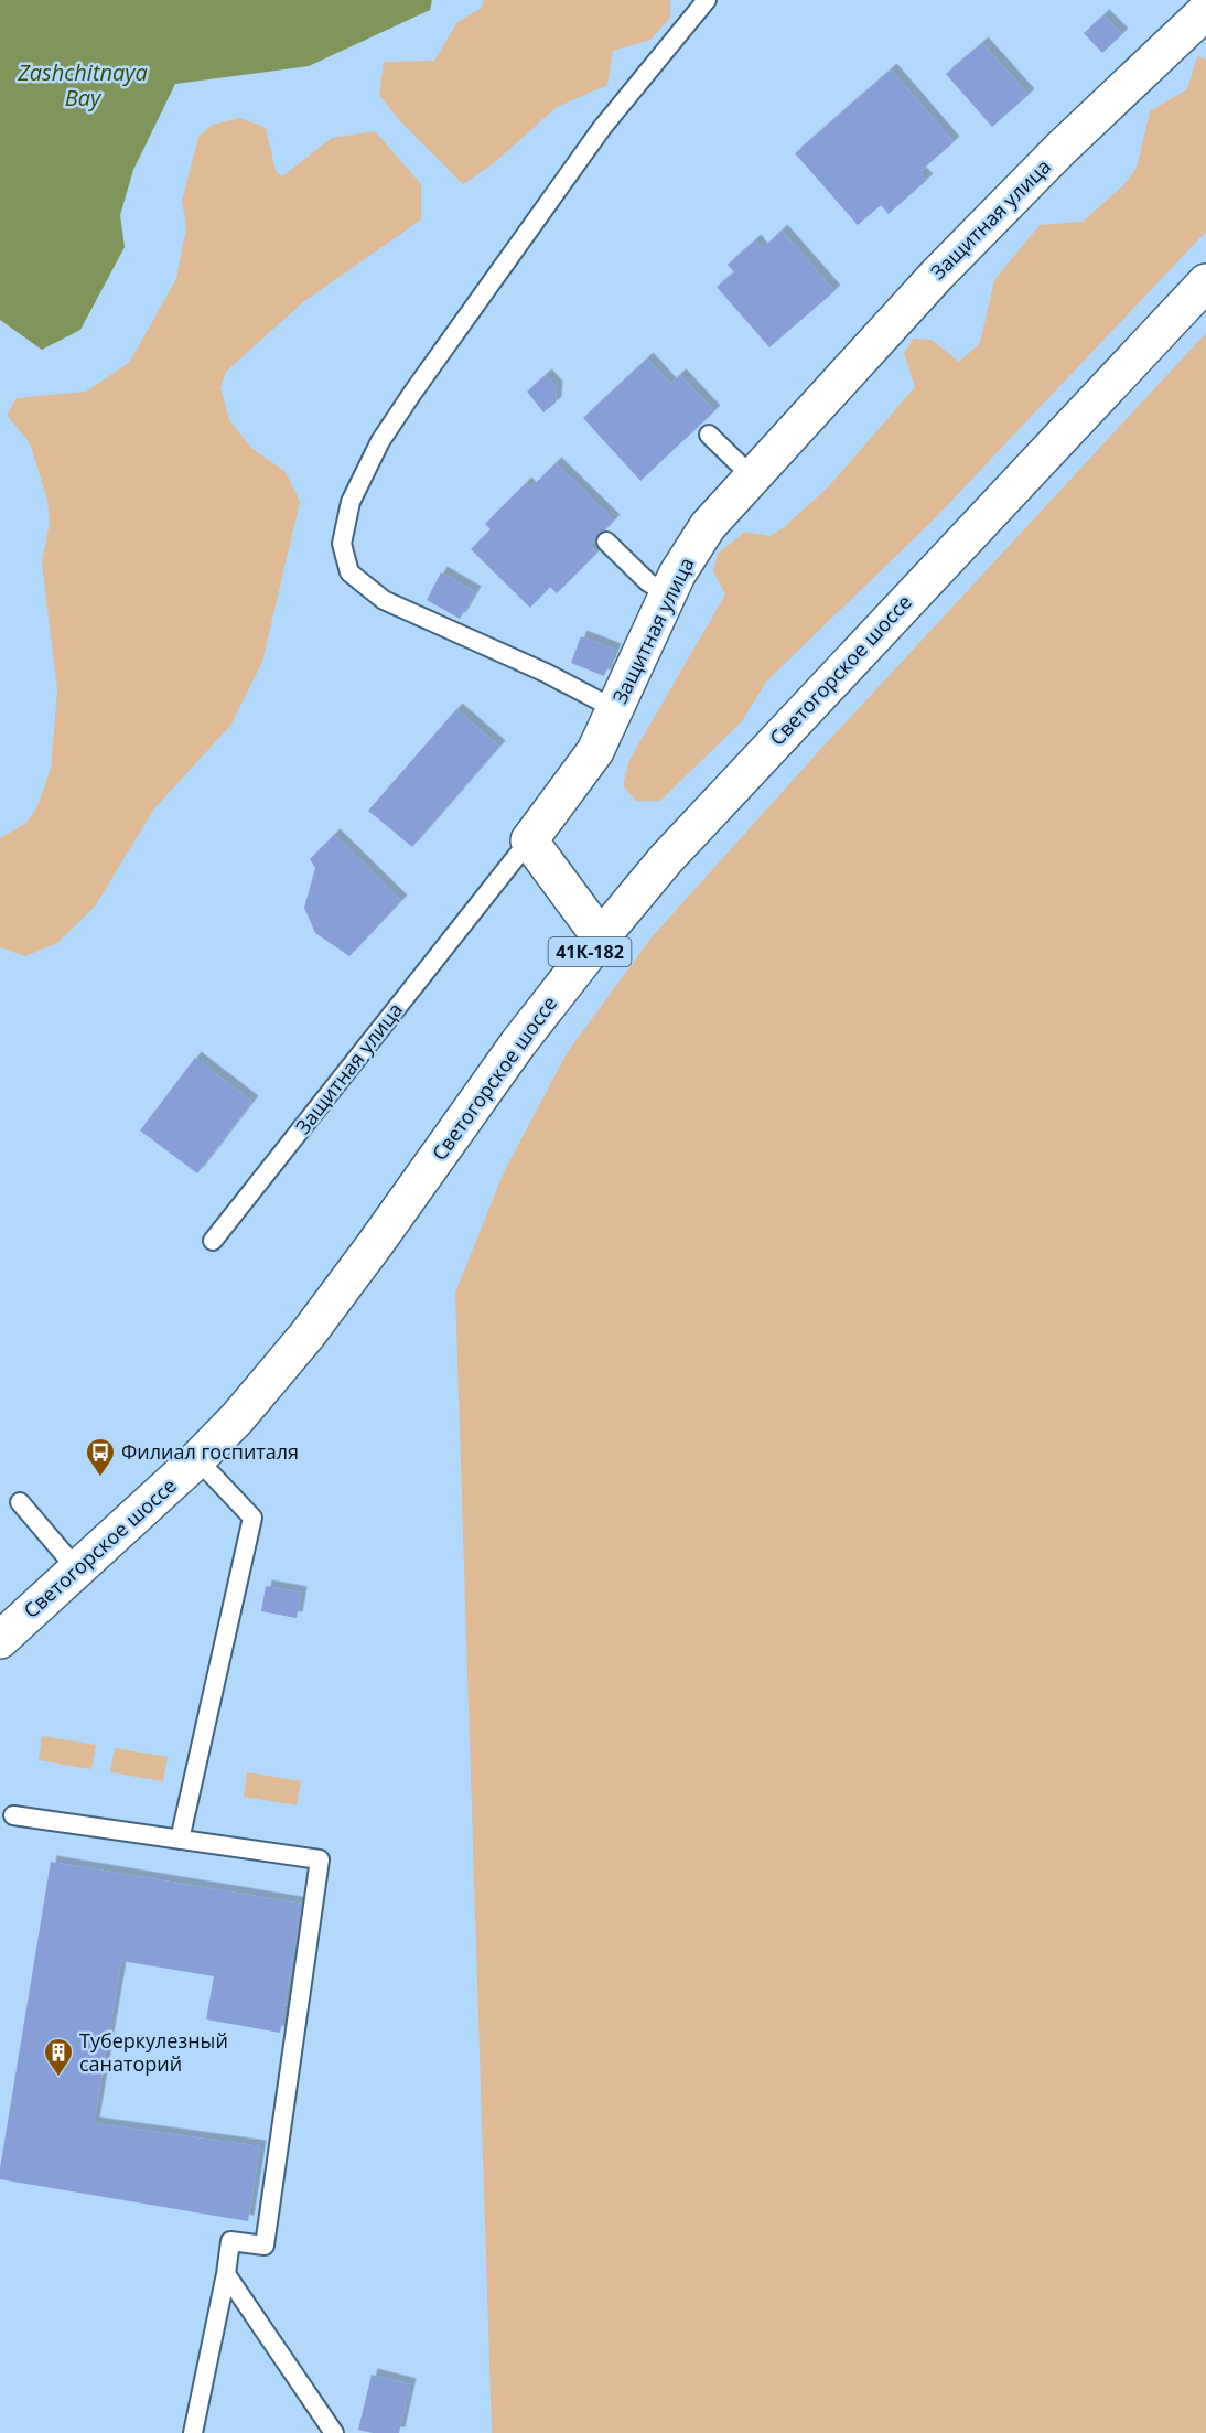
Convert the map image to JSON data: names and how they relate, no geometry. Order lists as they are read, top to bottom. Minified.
{"streets":{"main road":["Защитная улица","Светогорское шоссе","41К-182"]},"water":["Zashchitnaya Bay"],"places":{"bus stop":["Филиал госпиталя"],"building":["Туберкулезный санаторий"]}}
